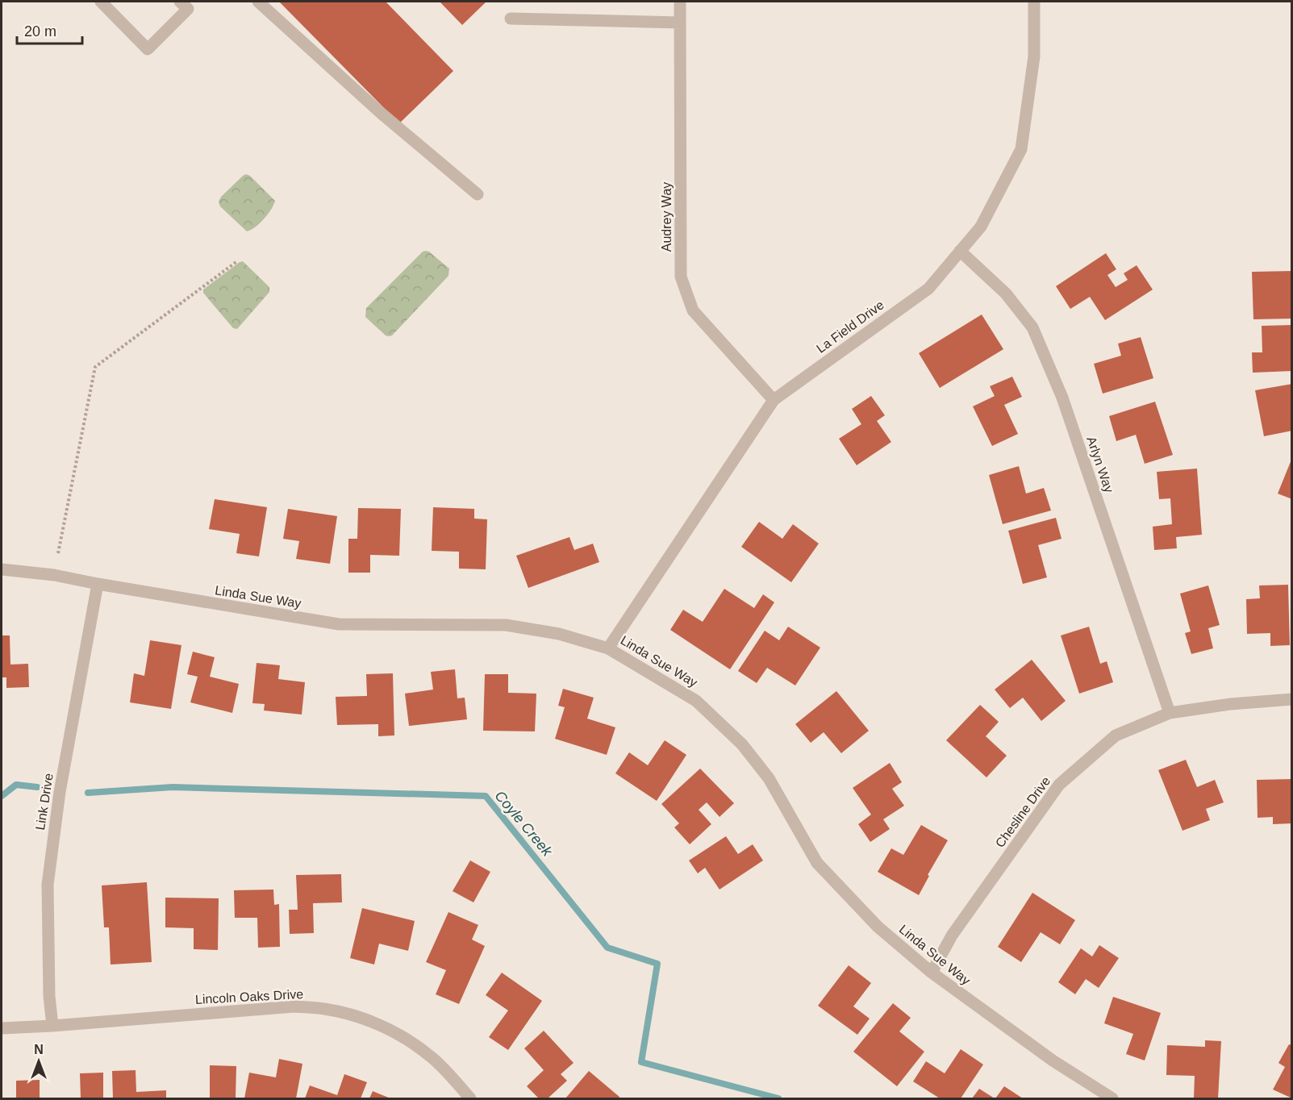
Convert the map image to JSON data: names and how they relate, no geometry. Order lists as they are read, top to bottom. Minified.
{"streets":{"street":["Audrey Way","La Field Drive","Arlyn Way","Linda Sue Way","Link Drive","Chesline Drive","Lincoln Oaks Drive"]},"crossings":[["Audrey Way","La Field Drive"],["La Field Drive","Arlyn Way"],["La Field Drive","Linda Sue Way"],["Arlyn Way","Chesline Drive"],["Linda Sue Way","Link Drive"],["Linda Sue Way","Chesline Drive"],["Link Drive","Lincoln Oaks Drive"]],"water":["Coyle Creek"],"scale_bar":"20 m","north":"top"}
